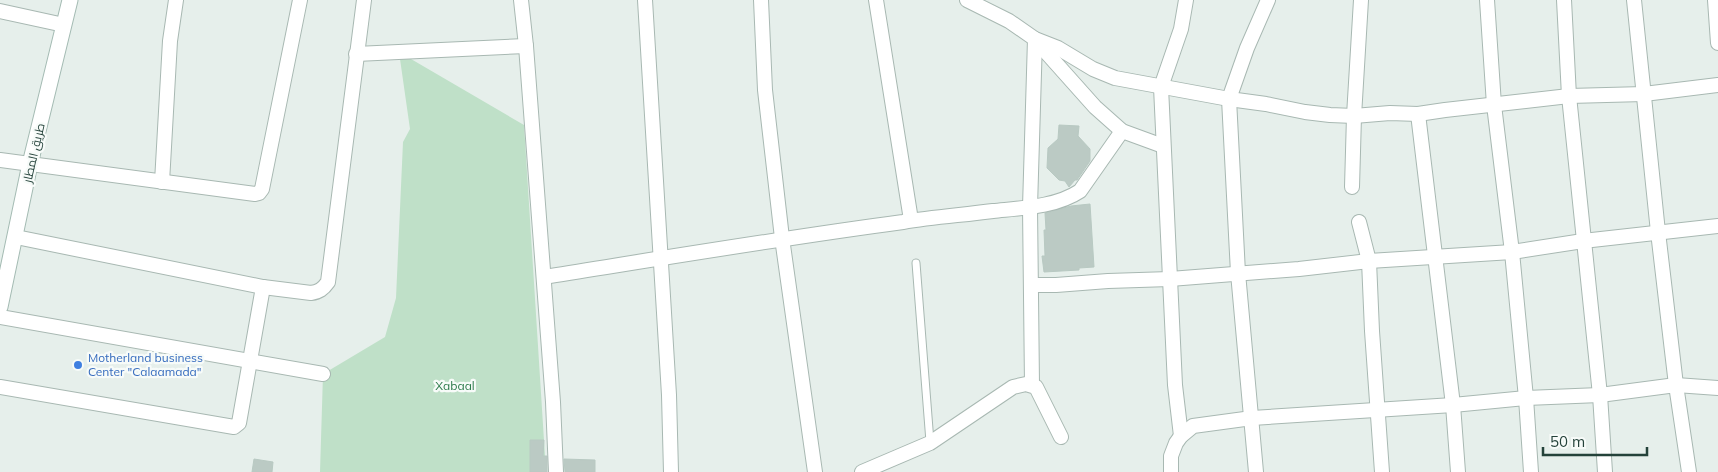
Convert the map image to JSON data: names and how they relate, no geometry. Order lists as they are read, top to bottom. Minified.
{"streets":{"main road":["طريق المطار"]},"parks":["Xabaal"],"places":["Motherland business Center \"Calaamada\""],"scale_bar":"50 m"}
